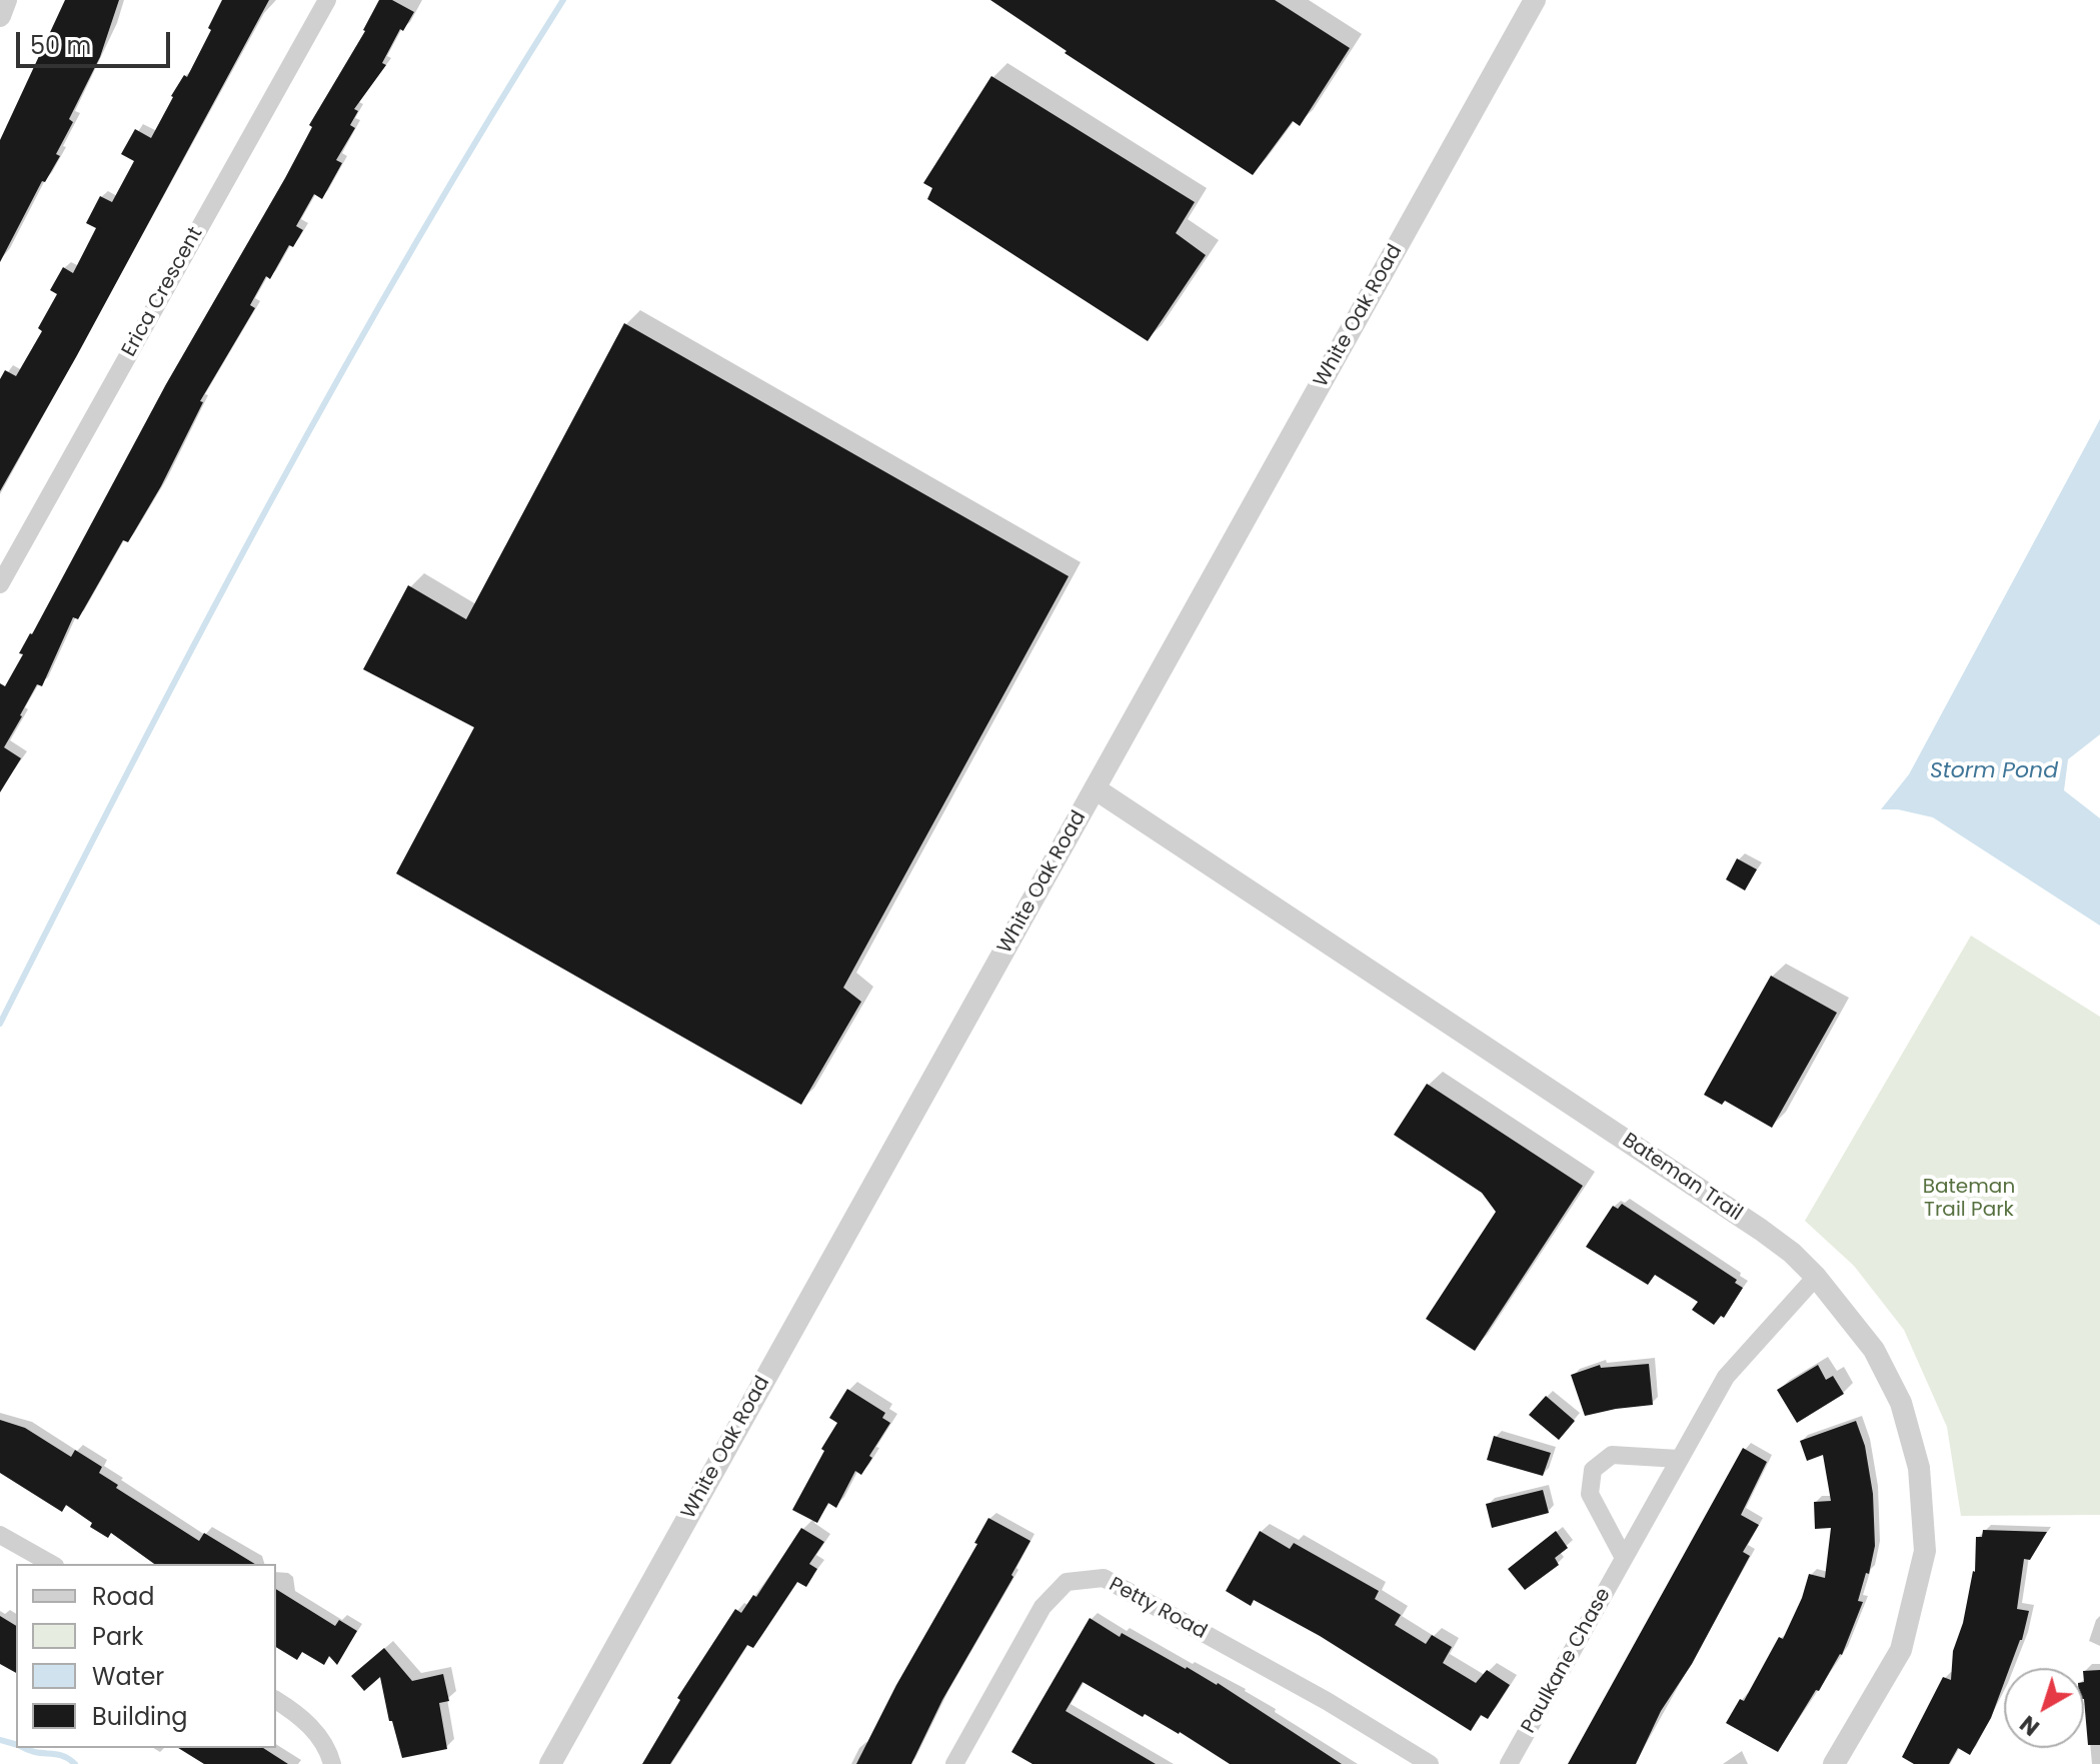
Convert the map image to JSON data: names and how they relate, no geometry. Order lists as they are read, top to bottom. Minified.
{"streets":{"street":["Erica Crescent","White Oak Road","Bateman Trail","Petty Road","Paulkane Chase"]},"crossings":[["White Oak Road","Bateman Trail"],["Bateman Trail","Paulkane Chase"]],"water":["Storm Pond"],"parks":["Bateman Trail Park"],"legend":["Road","Park","Water","Building"],"scale_bar":"50 m","north":"bottom left"}
